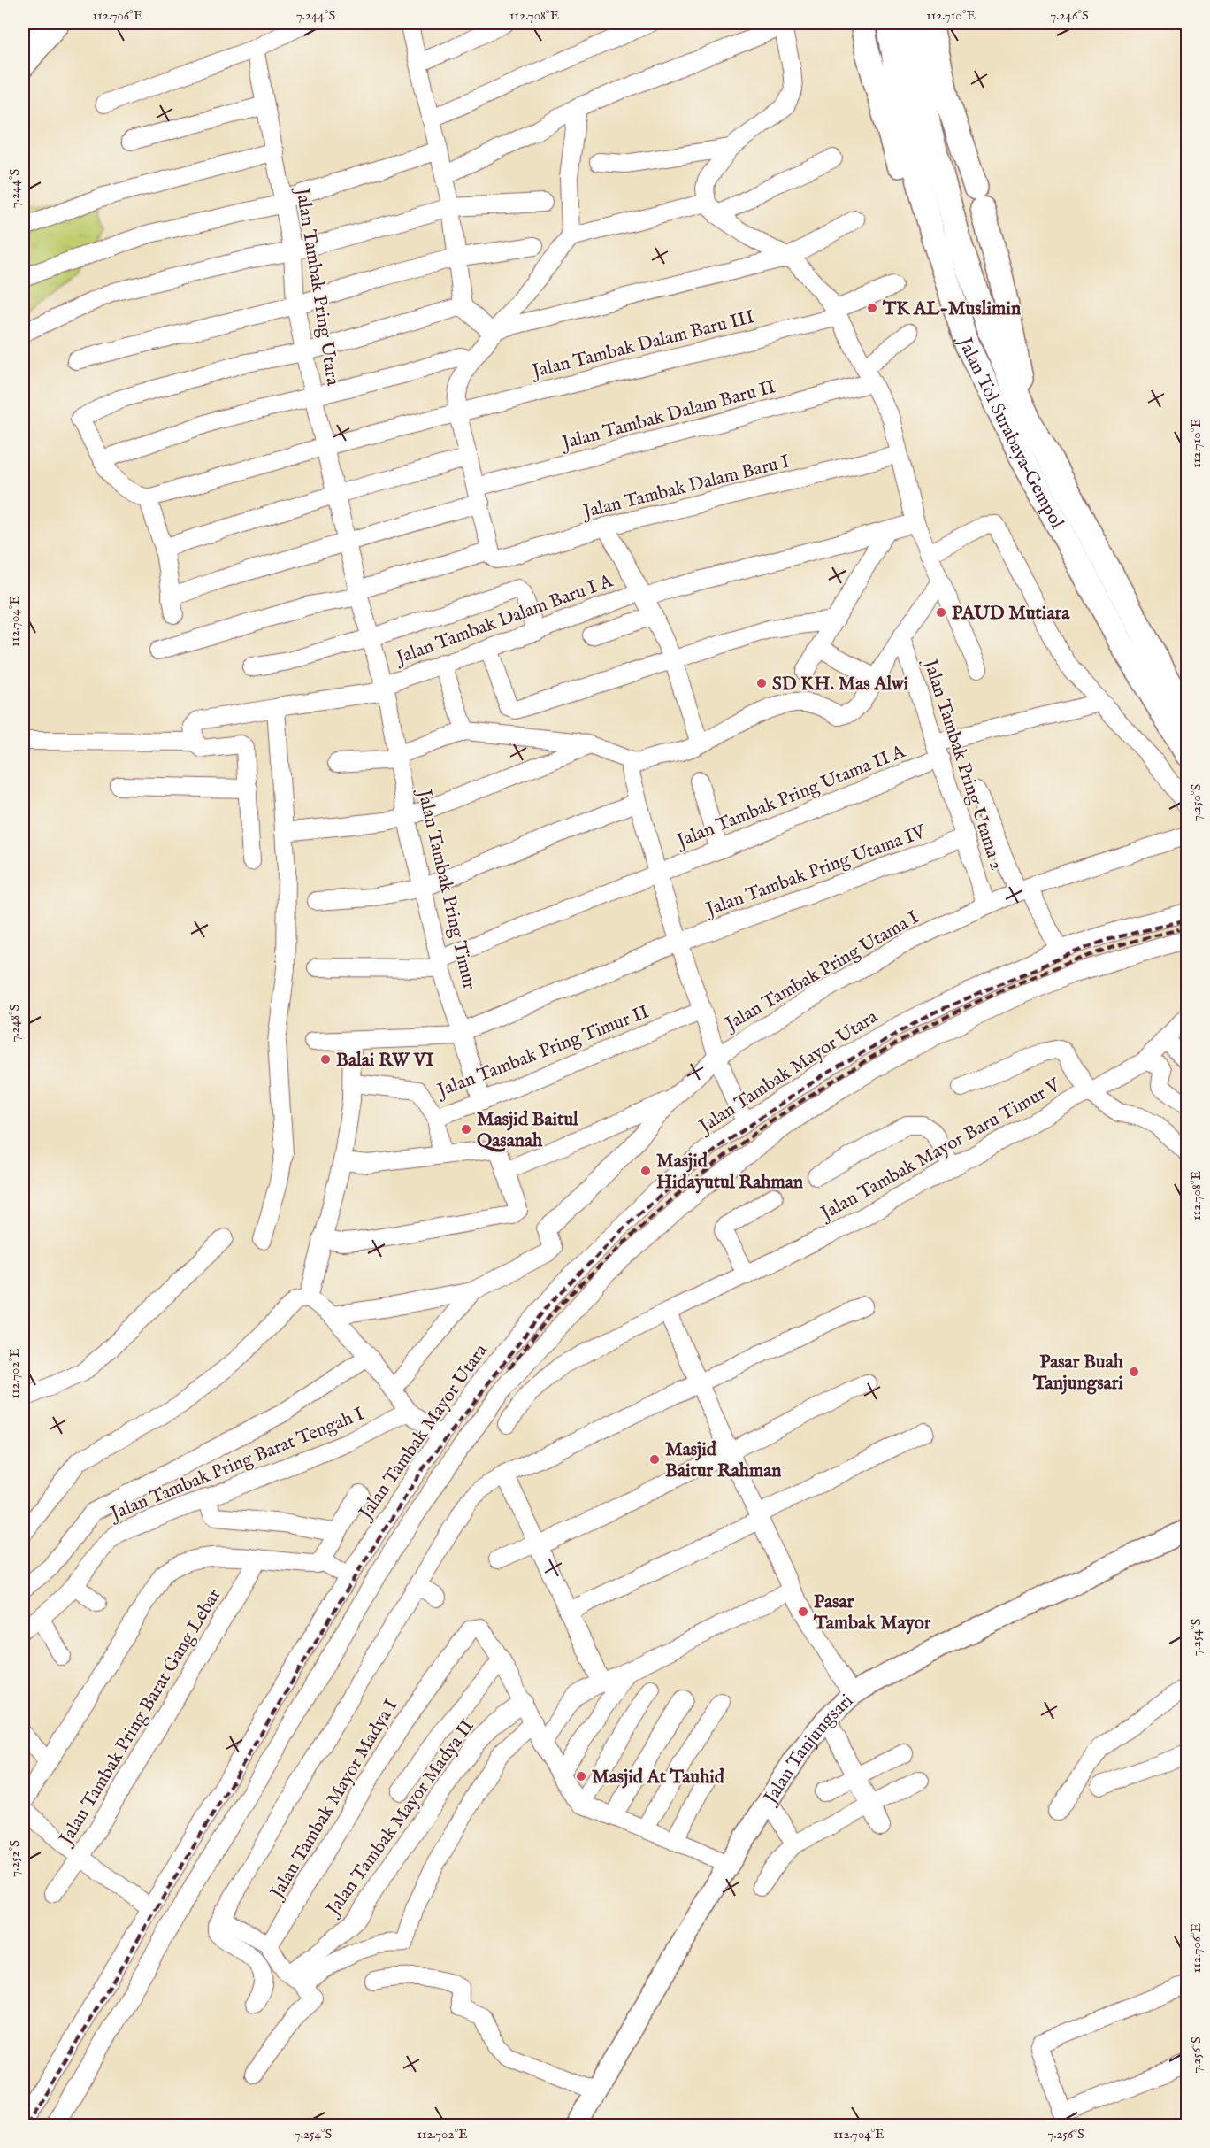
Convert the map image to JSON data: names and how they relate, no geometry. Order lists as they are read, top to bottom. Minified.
{"streets":{"highway":["Jalan Tol Surabaya–Gempol"],"main road":["Jalan Tanjungsari"],"street":["Jalan Tambak Pring Utara","Jalan Tambak Dalam Baru III","Jalan Tambak Dalam Baru II","Jalan Tambak Dalam Baru I","Jalan Tambak Dalam Baru I A","Jalan Tambak Pring Utama 2","Jalan Tambak Pring Utama II A","Jalan Tambak Pring Utama IV","Jalan Tambak Pring Timur","Jalan Tambak Pring Utama I","Jalan Tambak Pring Timur II","Jalan Tambak Mayor Utara","Jalan Tambak Mayor Baru Timur V","Jalan Tambak Pring Barat Tengah I","Jalan Tambak Pring Barat Gang Lebar","Jalan Tambak Mayor Madya I","Jalan Tambak Mayor Madya II"]},"crossings":[["Jalan Tambak Pring Utara","Jalan Tambak Dalam Baru III"],["Jalan Tambak Pring Utara","Jalan Tambak Dalam Baru II"],["Jalan Tambak Pring Utara","Jalan Tambak Dalam Baru I A"],["Jalan Tambak Pring Utara","Jalan Tambak Pring Timur"],["Jalan Tambak Dalam Baru I A","Jalan Tambak Pring Timur"],["Jalan Tambak Pring Utama 2","Jalan Tambak Pring Utama II A"],["Jalan Tambak Pring Utama 2","Jalan Tambak Pring Utama IV"],["Jalan Tambak Pring Utama 2","Jalan Tambak Pring Utama I"],["Jalan Tambak Pring Utama II A","Jalan Tambak Pring Timur"],["Jalan Tambak Pring Utama IV","Jalan Tambak Pring Timur"],["Jalan Tambak Pring Timur","Jalan Tambak Pring Timur II"]],"places":["TK AL-Muslimin","PAUD Mutiara","SD KH. Mas Alwi","Balai RW VI","Masjid Baitul Qasanah","Masjid Hidayutul Rahman","Pasar Buah Tanjungsari","Masjid Baitur Rahman","Pasar Tambak Mayor","Masjid At Tauhid"],"coordinates":["112.706°E","7.244°S","112.708°E","112.710°E","7.246°S","112.704°E","7.250°S","7.248°S","112.702°E","7.254°S","7.252°S","7.256°S"]}
